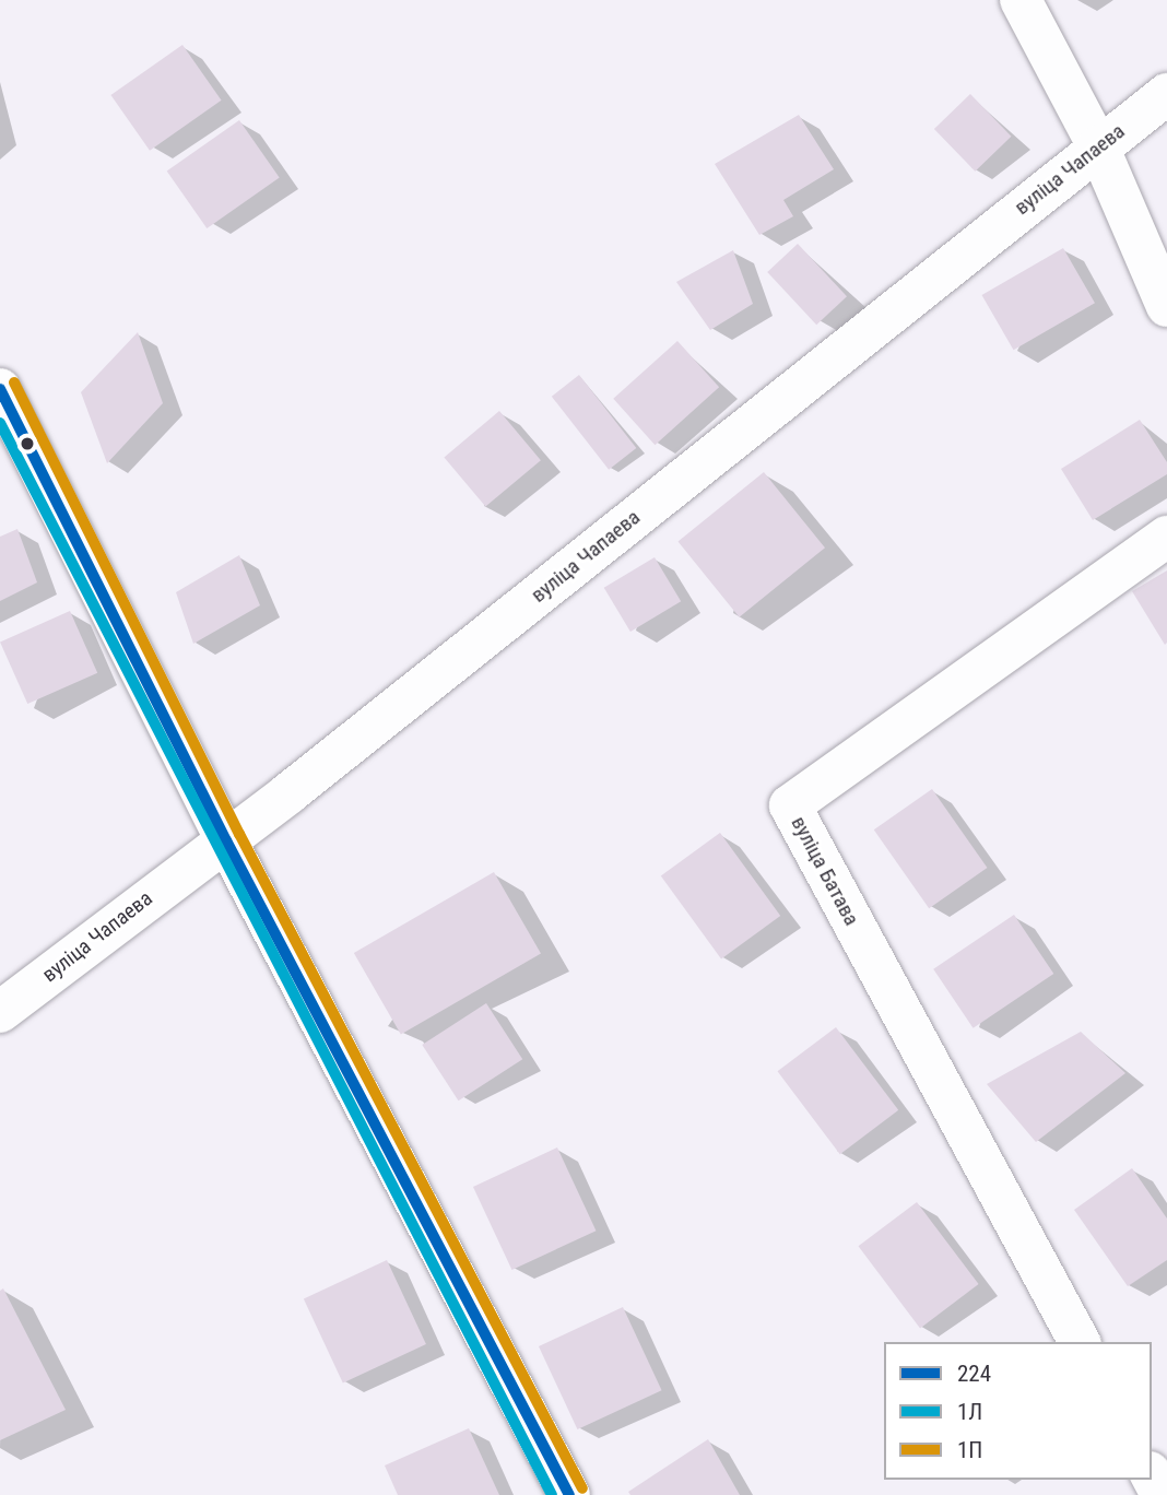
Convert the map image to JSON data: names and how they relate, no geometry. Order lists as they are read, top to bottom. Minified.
{"streets":{"street":["вуліца Чапаева","вуліца Батава"]},"lines":["transit line 1П","transit line 224","transit line 1Л"],"legend":["224","1Л","1П"]}
